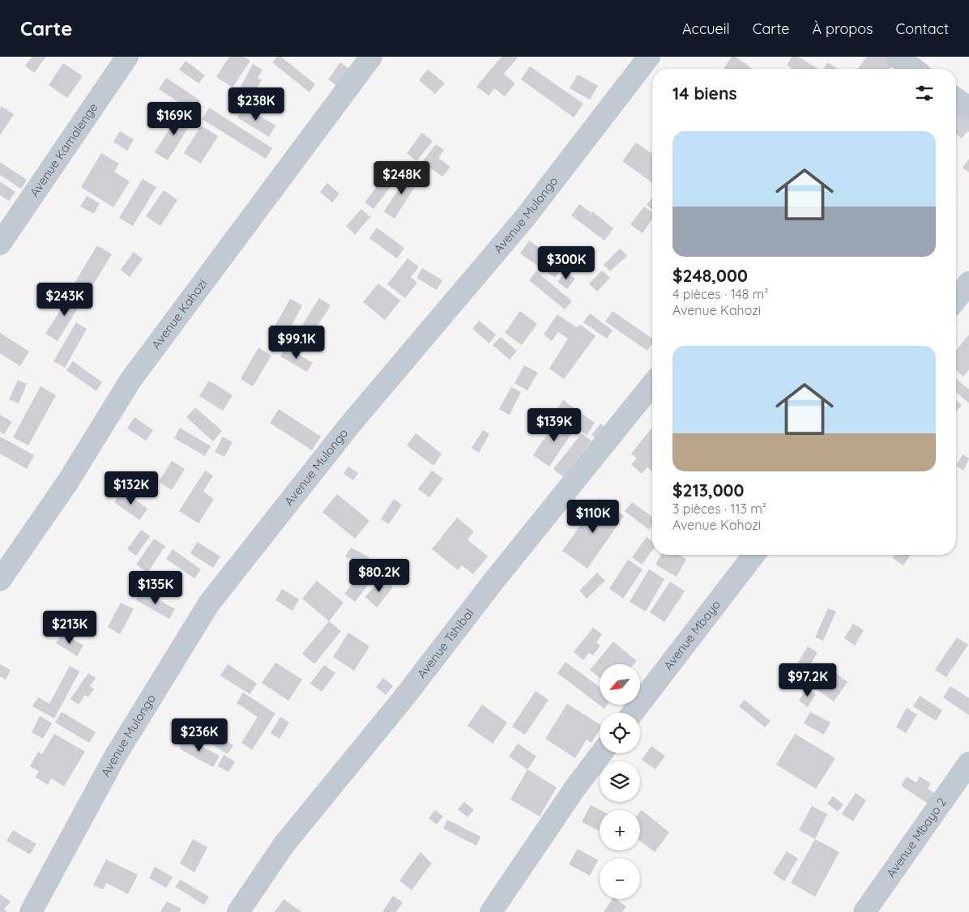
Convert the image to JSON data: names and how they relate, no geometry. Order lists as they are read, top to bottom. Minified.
{"streets":{"street":["Avenue Kamalenge","Avenue Mulongo","Avenue Kahozi","Avenue Mbayo","Avenue Tshibal","Avenue Mbayo 2"]},"north":"bottom left","page":{"header":"Carte","nav":["Accueil","Carte","À propos","Contact"],"heading":"14 biens","price":["$238K","$169K","$248K","$300K","$243K","$99.1K","$139K","$132K","$110K","$80.2K","$135K","$213K","$97.2K","$236K"],"list":[{"name":"$248,000","note":"4 pièces · 148 m² · Avenue Kahozi"},{"name":"$213,000","note":"3 pièces · 113 m² · Avenue Kahozi"}],"map_buttons":["+","−"]}}
